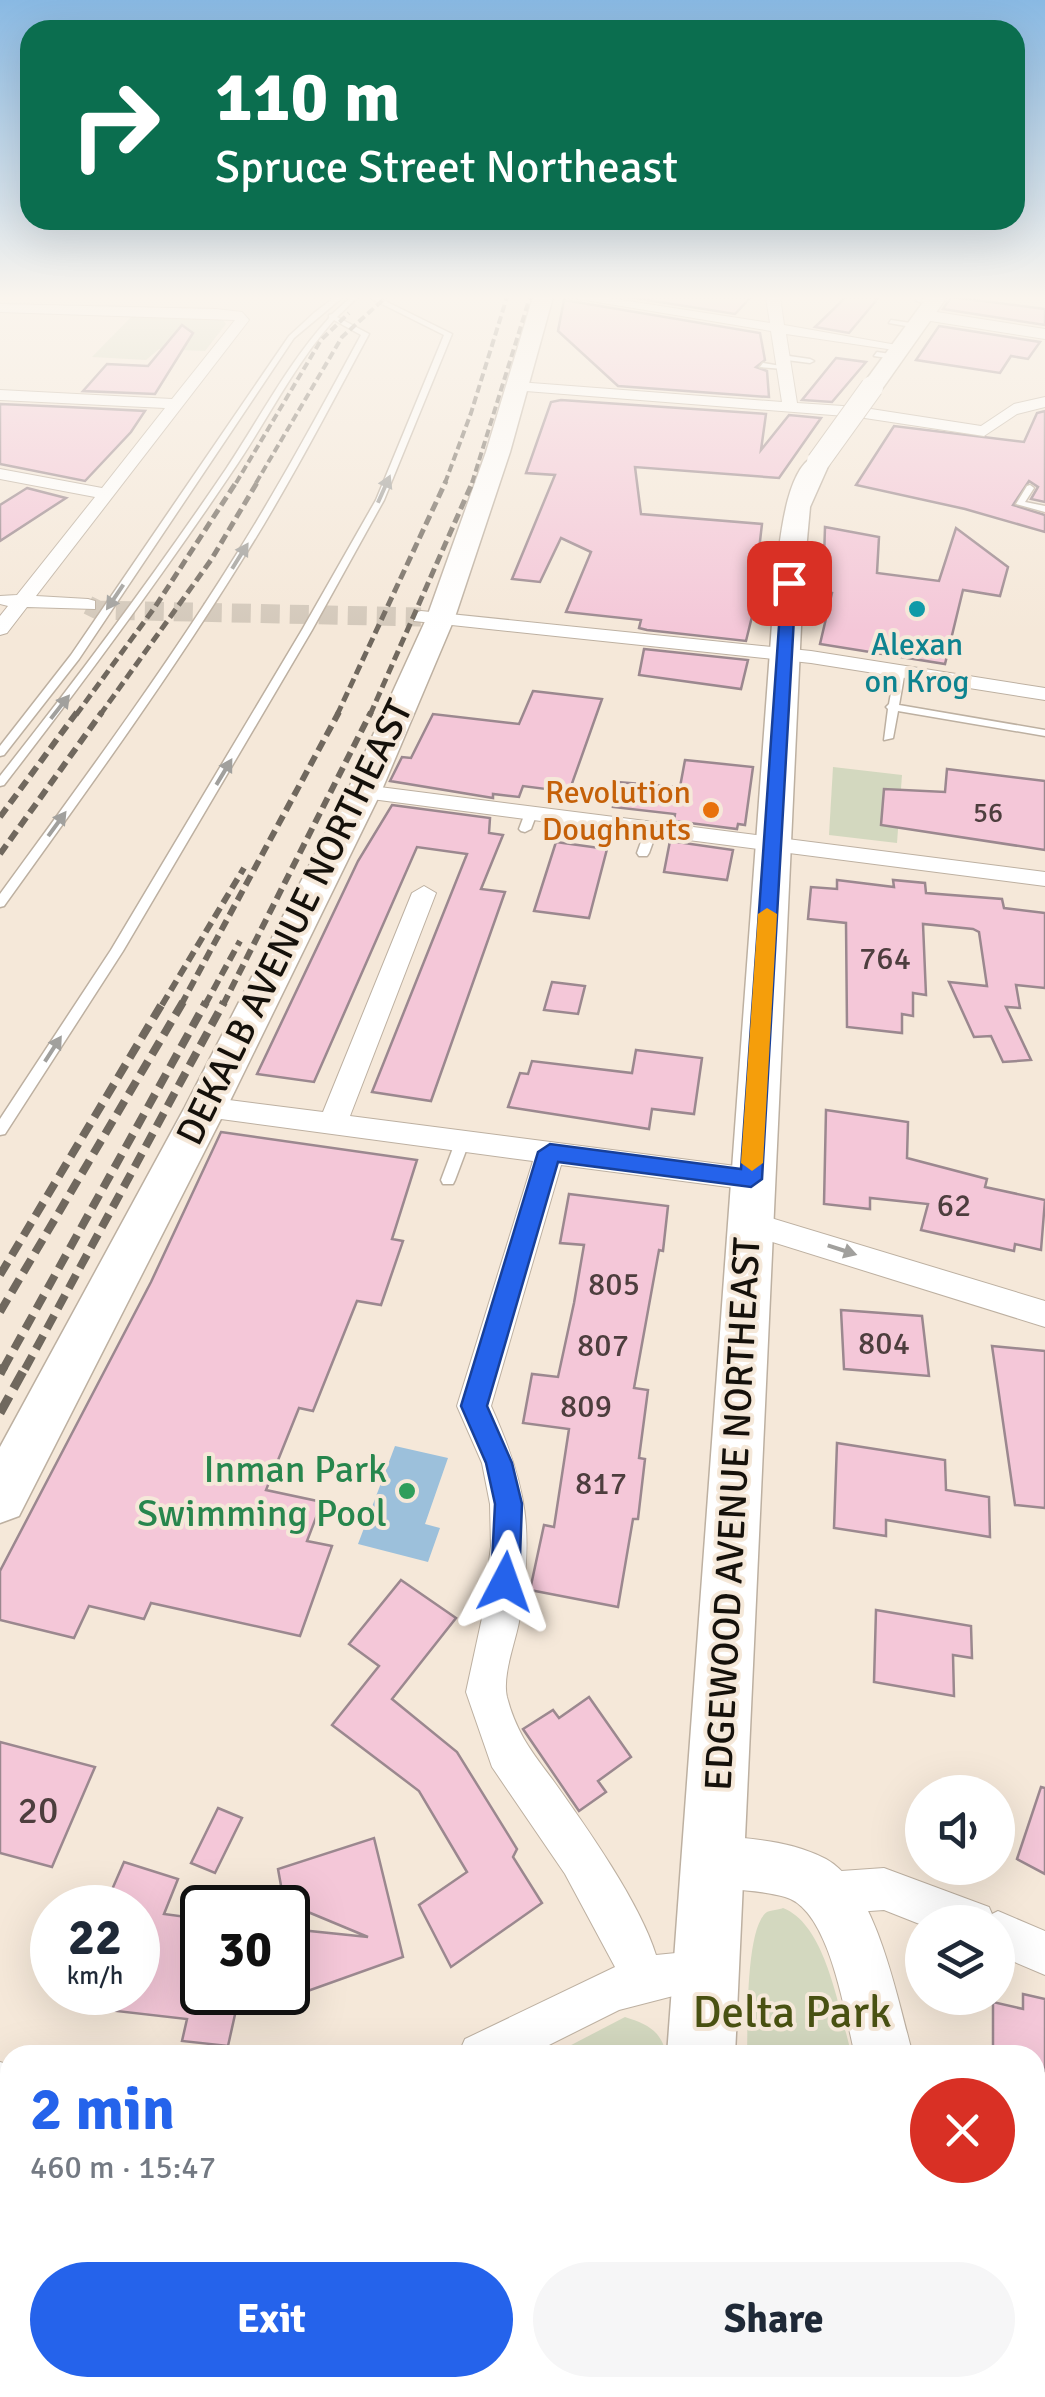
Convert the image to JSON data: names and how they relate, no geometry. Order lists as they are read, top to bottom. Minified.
{"streets":{"main road":["DEKALB AVENUE NORTHEAST","EDGEWOOD AVENUE NORTHEAST"]},"parks":["Delta Park"],"places":["Alexan on Krog","Revolution Doughnuts","Inman Park Swimming Pool"],"house_numbers":["56","764","62","805","804","807","809","817","20"],"page":{"turn":["110 m","Spruce Street Northeast"],"speed":"22 km/h","limit":"30","heading":["2 min","460 m · 15:47"],"buttons":["Exit","Share"]}}
